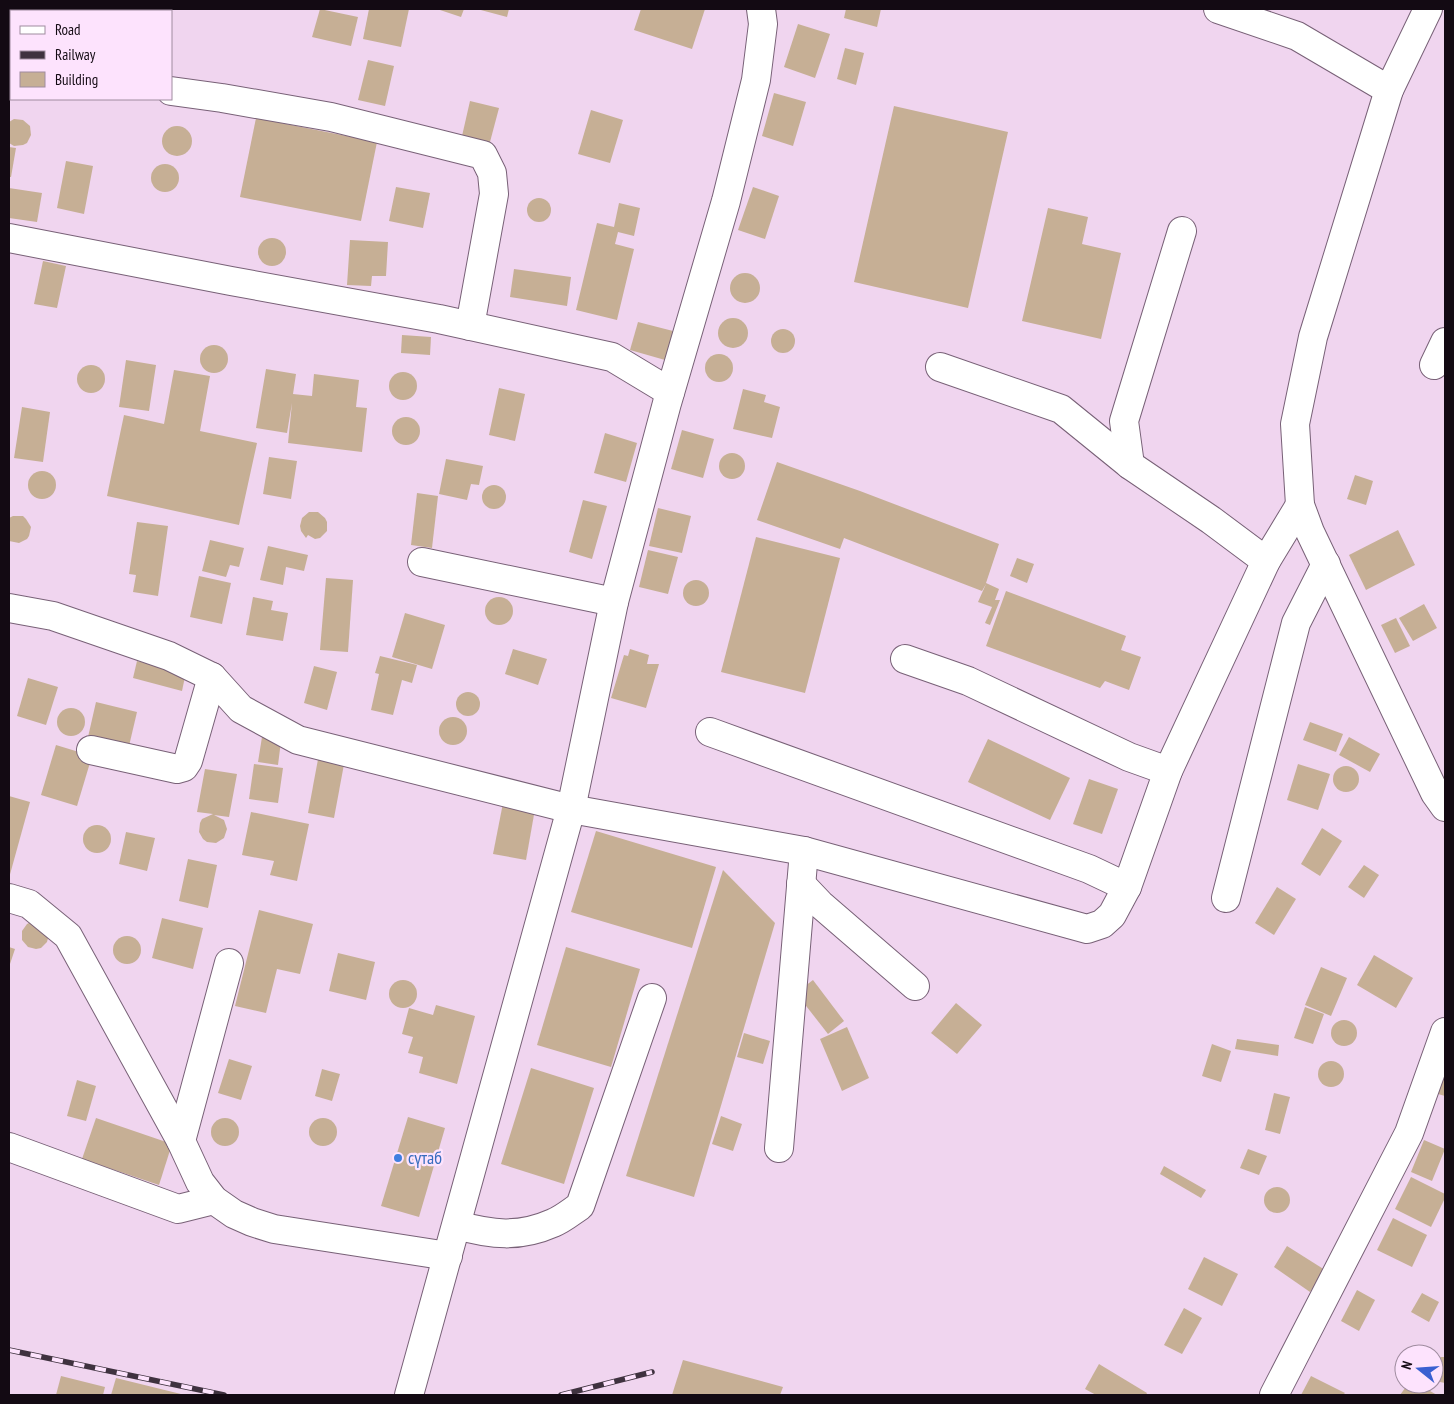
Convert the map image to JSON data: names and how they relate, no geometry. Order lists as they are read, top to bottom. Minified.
{"places":["сүтаб"],"legend":["Road","Railway","Building"],"north":"left"}
